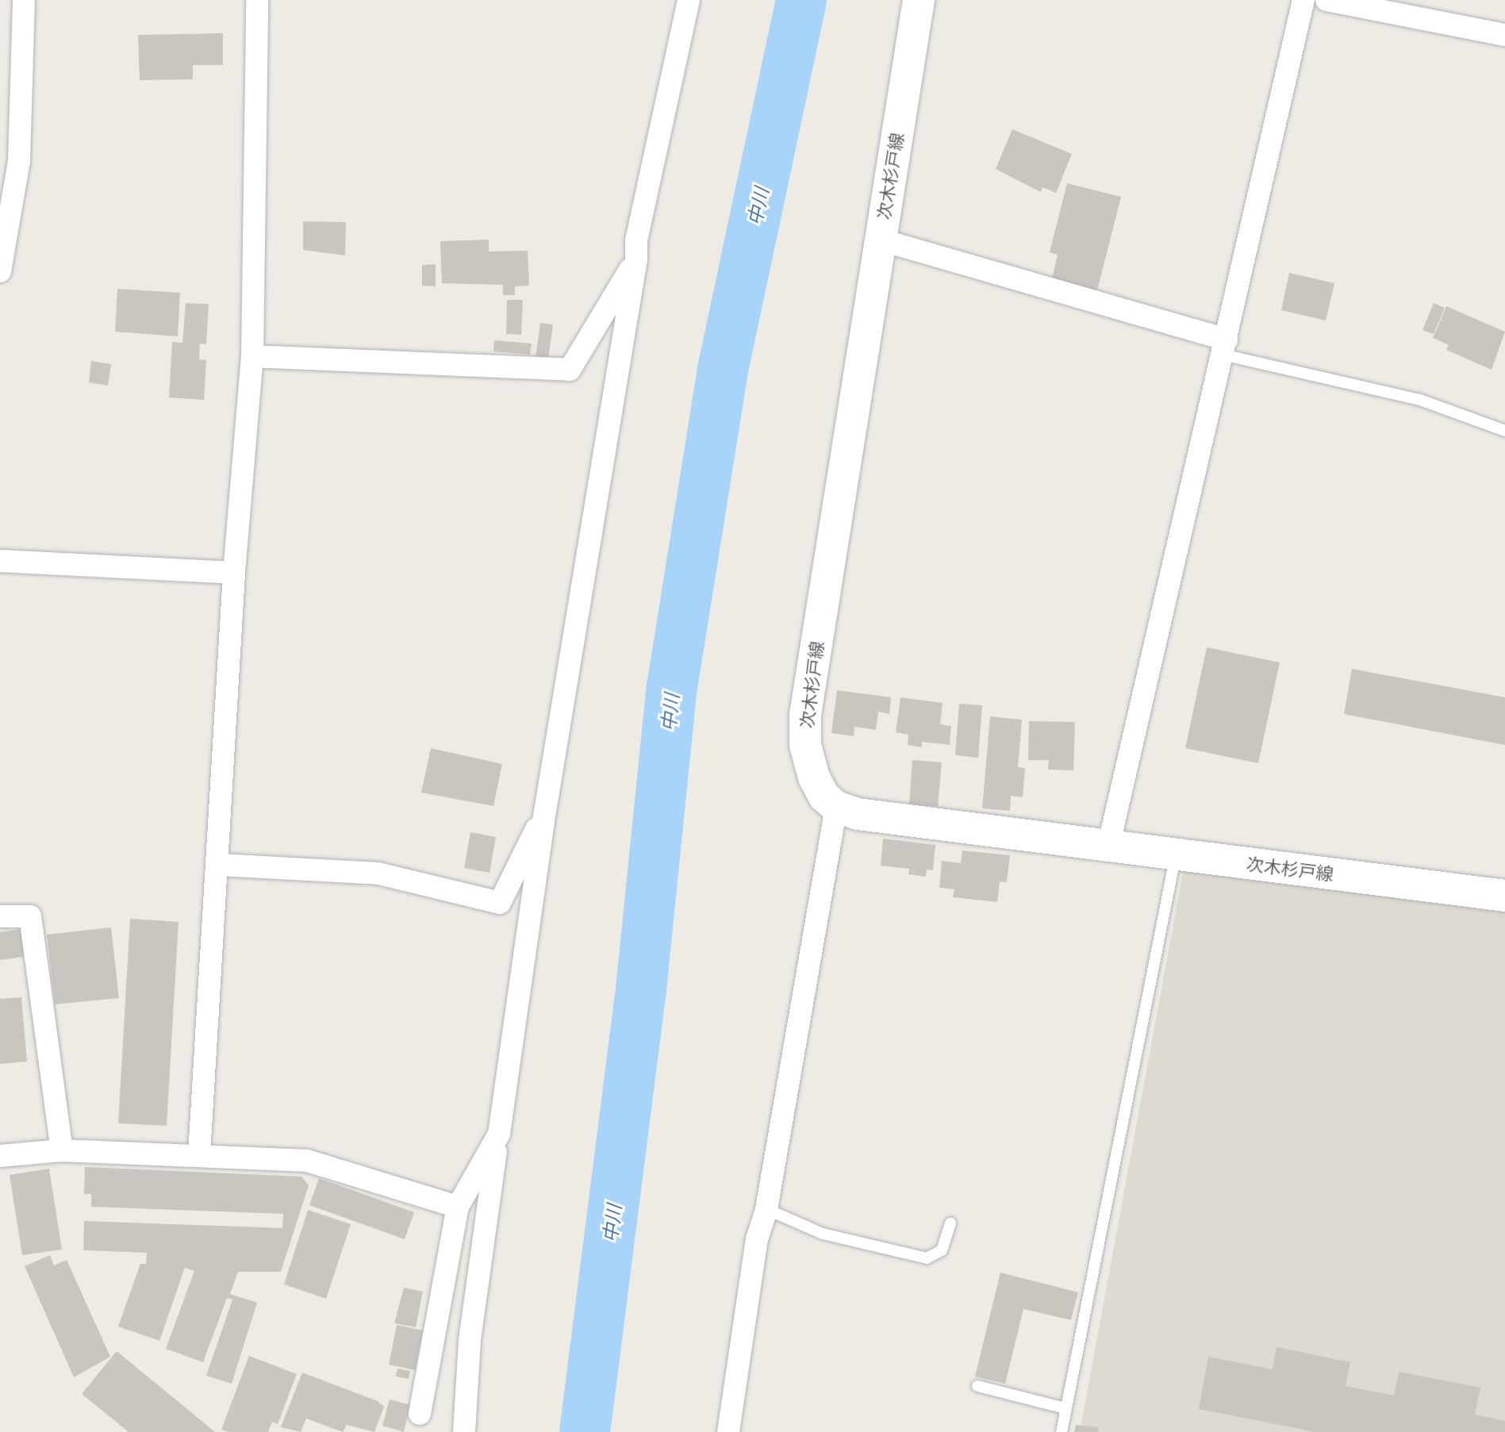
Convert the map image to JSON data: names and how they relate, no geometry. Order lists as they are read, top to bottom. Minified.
{"streets":{"main road":["次木杉戸線"]},"water":["中川"]}
